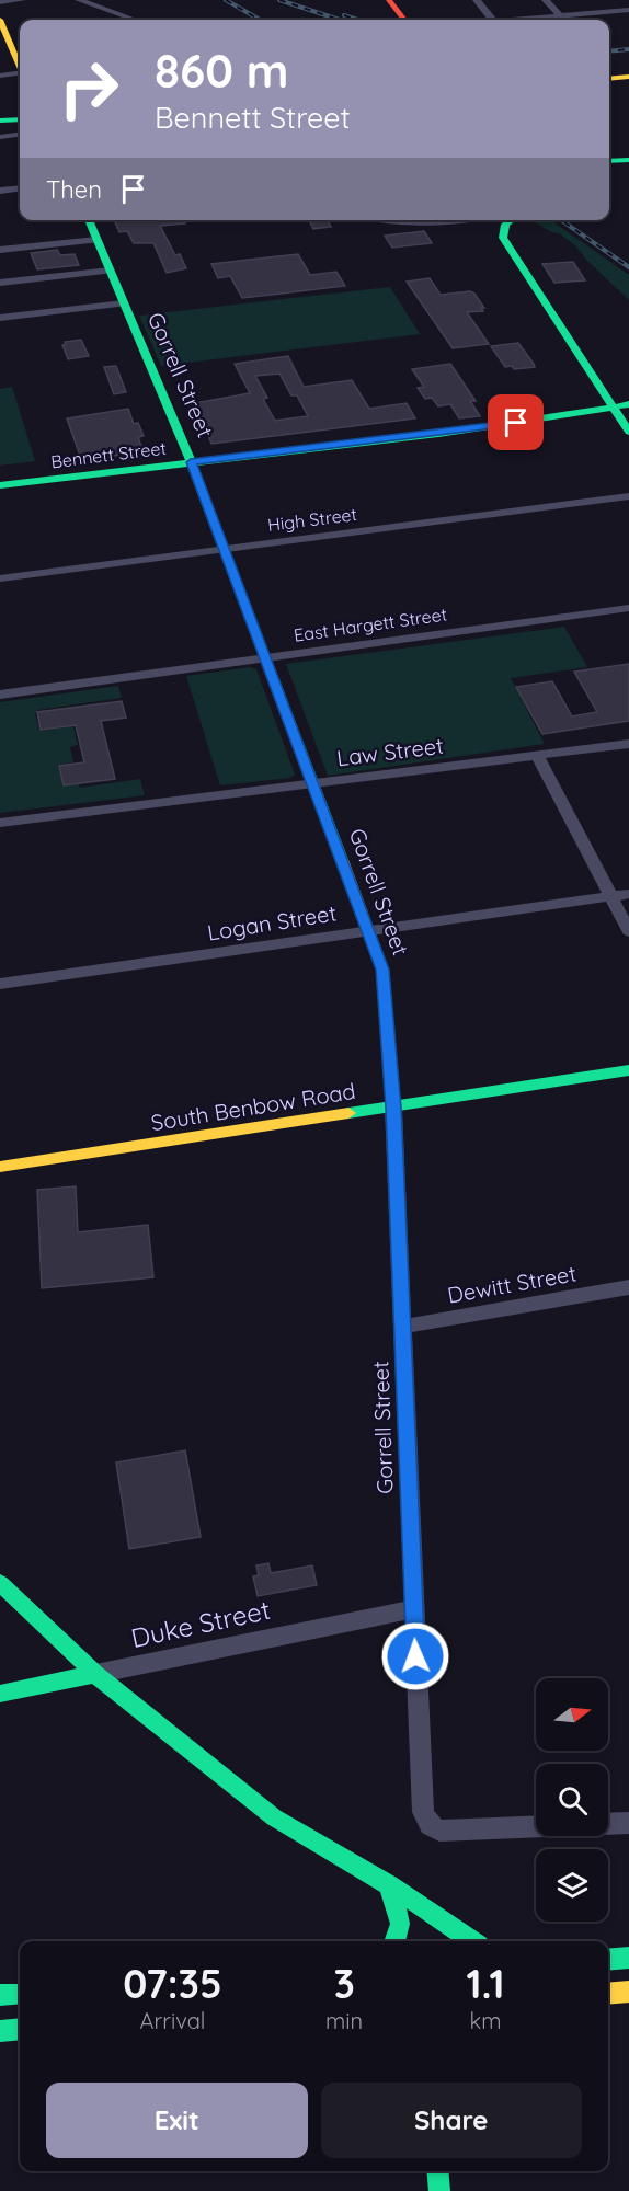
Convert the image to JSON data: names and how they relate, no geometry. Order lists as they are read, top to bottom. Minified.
{"streets":{"main road":["Gorrell Street","Bennett Street","South Benbow Road","Duke Street"],"street":["High Street","East Hargett Street","Law Street","Logan Street","Dewitt Street"]},"crossings":[["Gorrell Street","Bennett Street"],["Gorrell Street","High Street"],["Gorrell Street","East Hargett Street"],["Gorrell Street","Law Street"],["Gorrell Street","Logan Street"],["Gorrell Street","South Benbow Road"],["Gorrell Street","Dewitt Street"],["Gorrell Street","Duke Street"]],"north":"right","page":{"turn":["860 m","Bennett Street"],"then":"Then","eta":["07:35","Arrival","3","min","1.1","km"],"buttons":["Exit","Share"]}}
